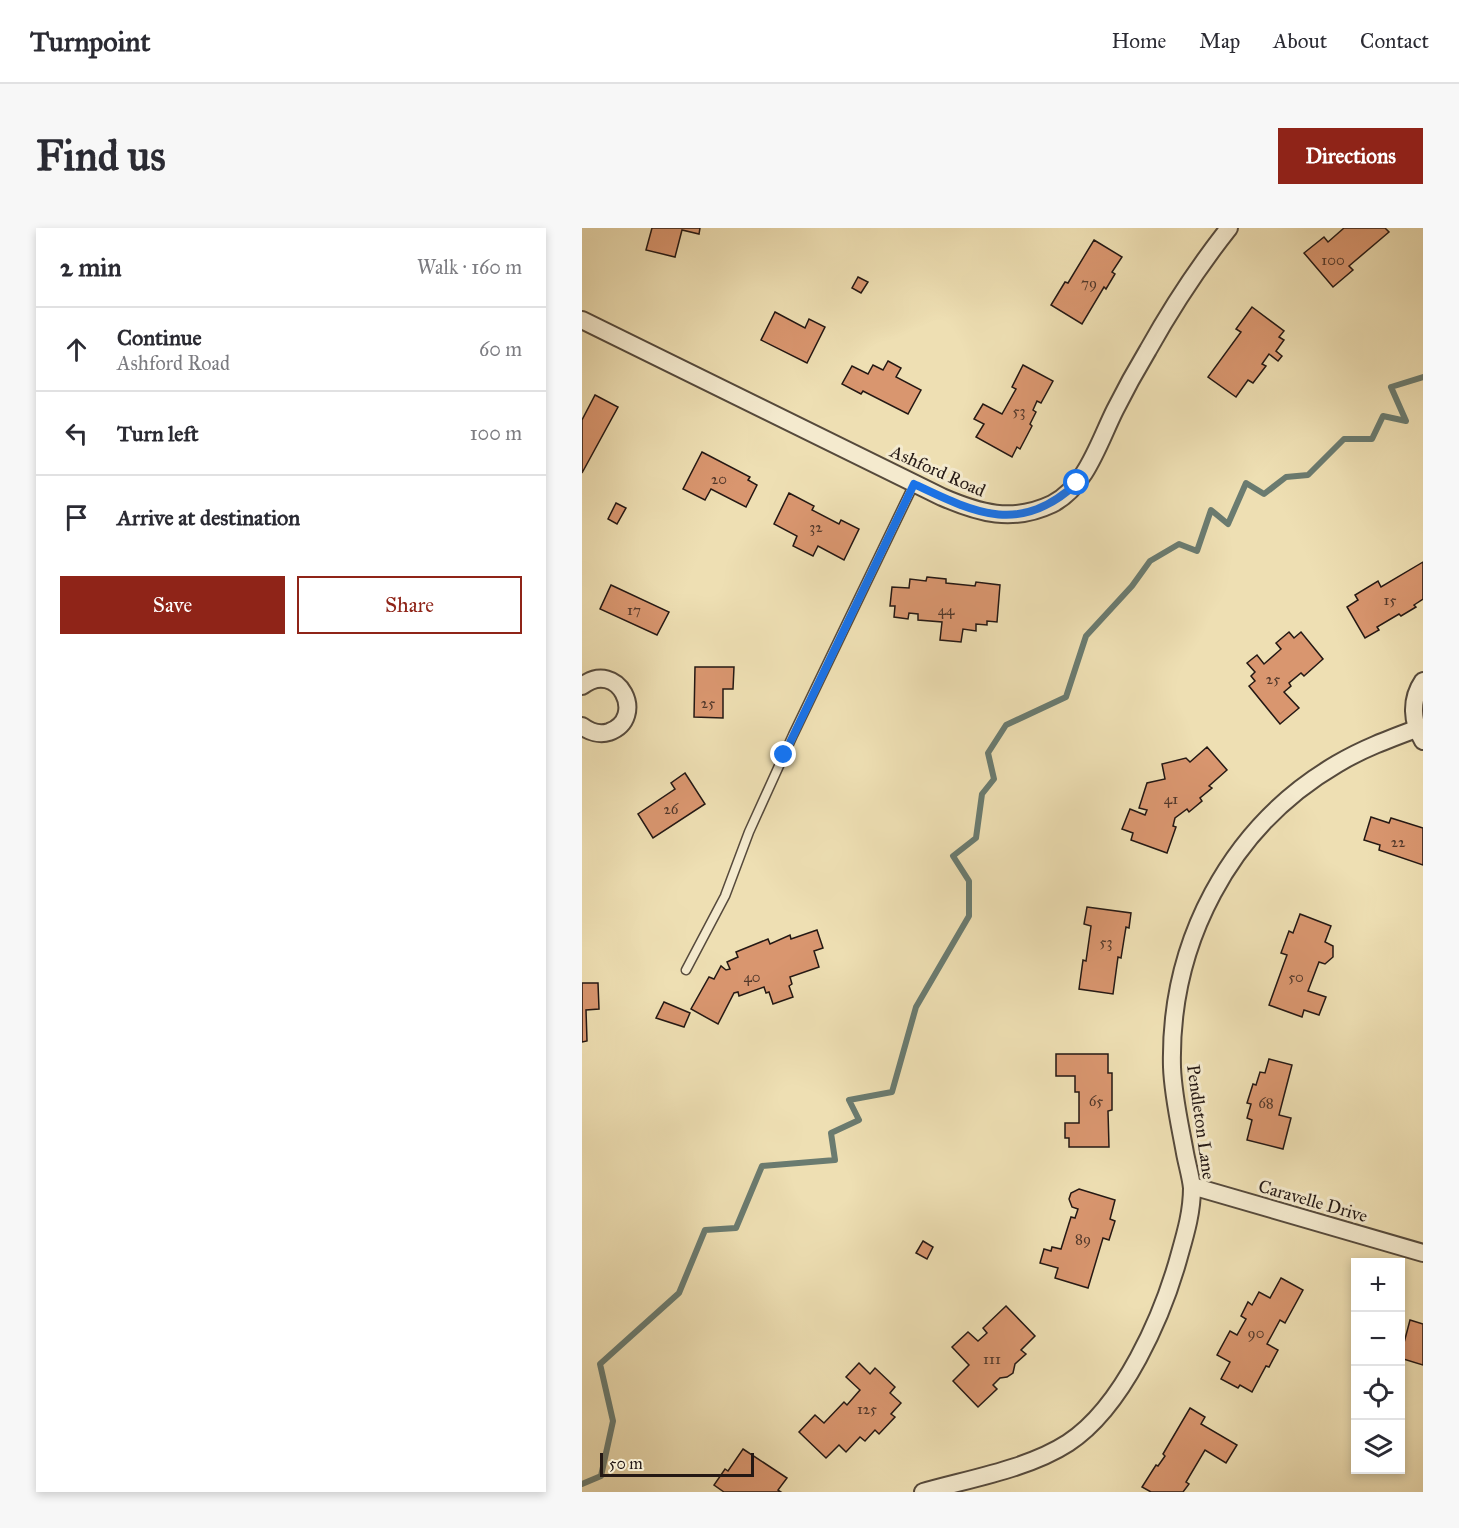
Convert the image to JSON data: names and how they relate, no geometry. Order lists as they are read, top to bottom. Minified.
{"streets":{"street":["Ashford Road","Pendleton Lane","Caravelle Drive"]},"crossings":[["Pendleton Lane","Caravelle Drive"]],"house_numbers":["100","79","53","20","32","15","17","44","25","25","41","26","22","53","40","50","65","68","89","90","111","125"],"scale_bar":"50 m","page":{"header":"Turnpoint","nav":["Home","Map","About","Contact"],"buttons":["Directions",["Save","Share"]],"title":"Find us","heading":["2 min","Walk · 160 m"],"list":[["Continue","Ashford Road","60 m"],["Turn left","100 m"],"Arrive at destination"],"map_buttons":["+","−"],"scale":"50 m"}}
